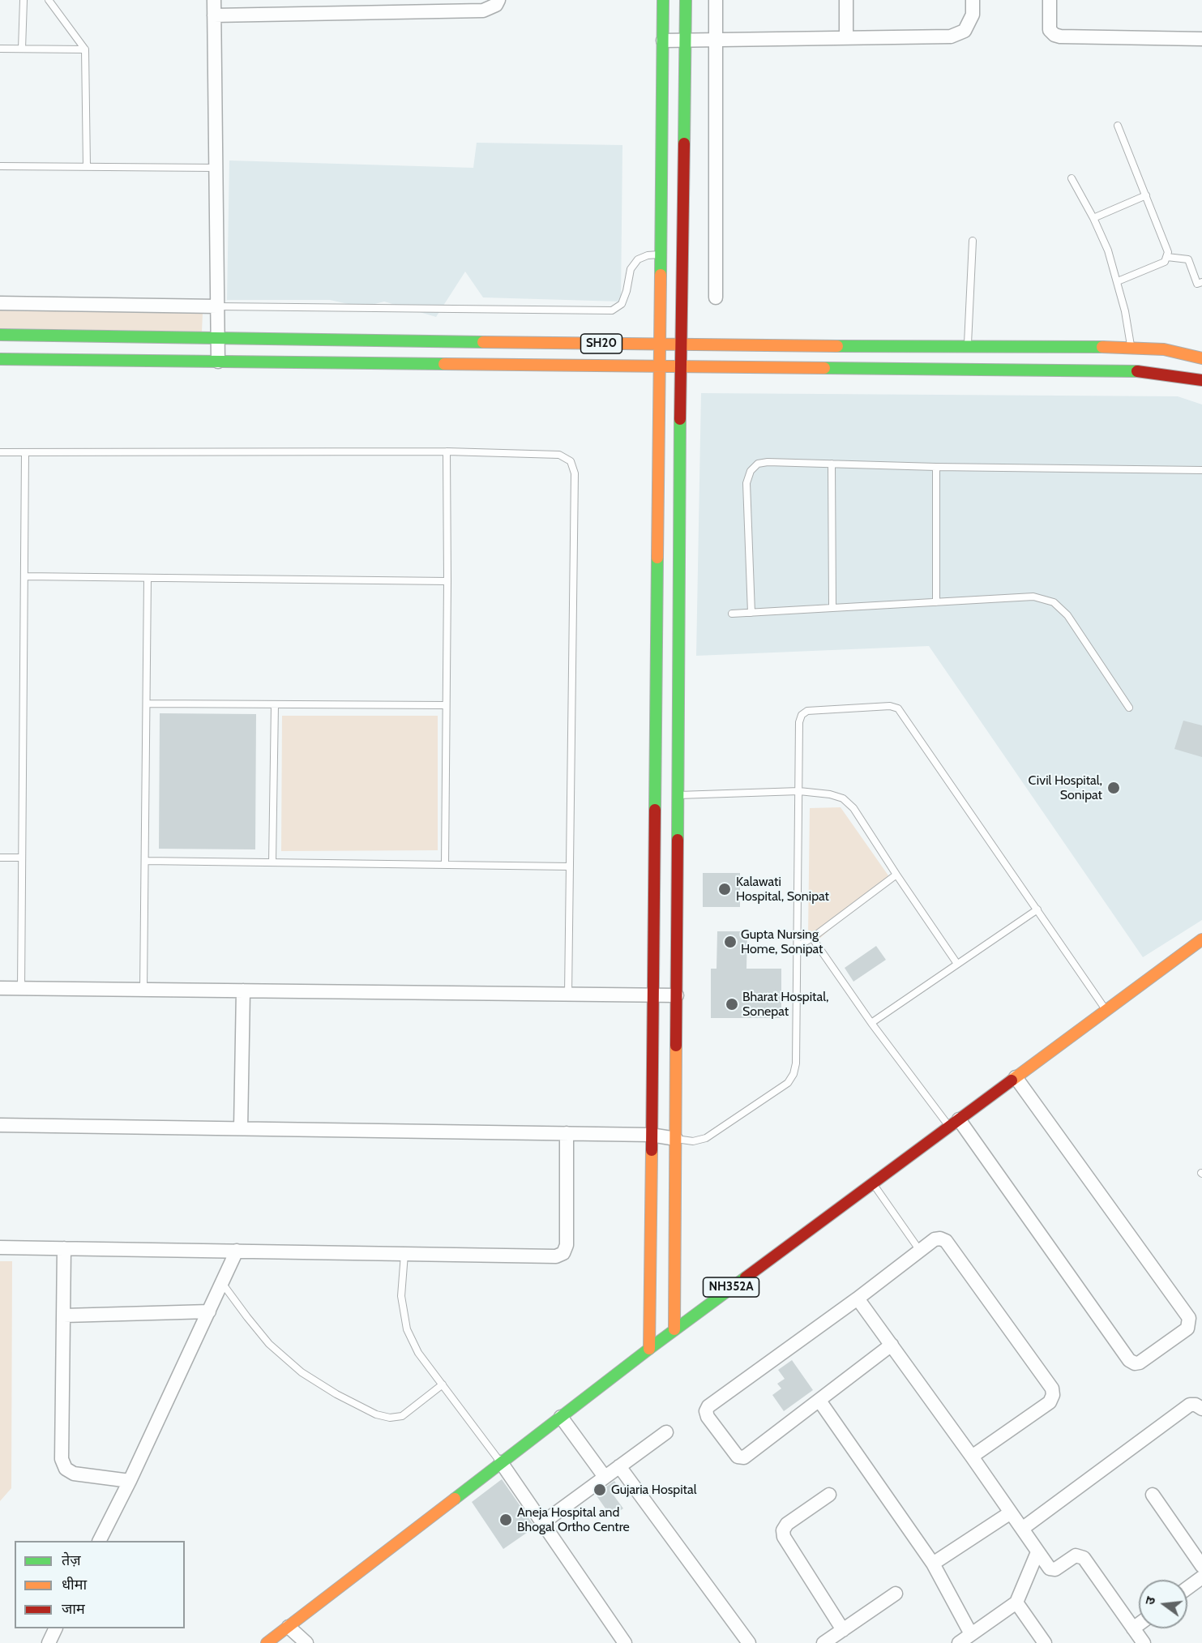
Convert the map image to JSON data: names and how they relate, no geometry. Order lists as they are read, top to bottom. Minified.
{"streets":{"main road":["SH20","NH352A"]},"places":["Civil Hospital, Sonipat","Kalawati Hospital, Sonipat","Gupta Nursing Home, Sonipat","Bharat Hospital, Sonepat","Gujaria Hospital","Aneja Hospital and Bhogal Ortho Centre"],"legend":["तेज़","धीमा","जाम"],"north":"left"}
